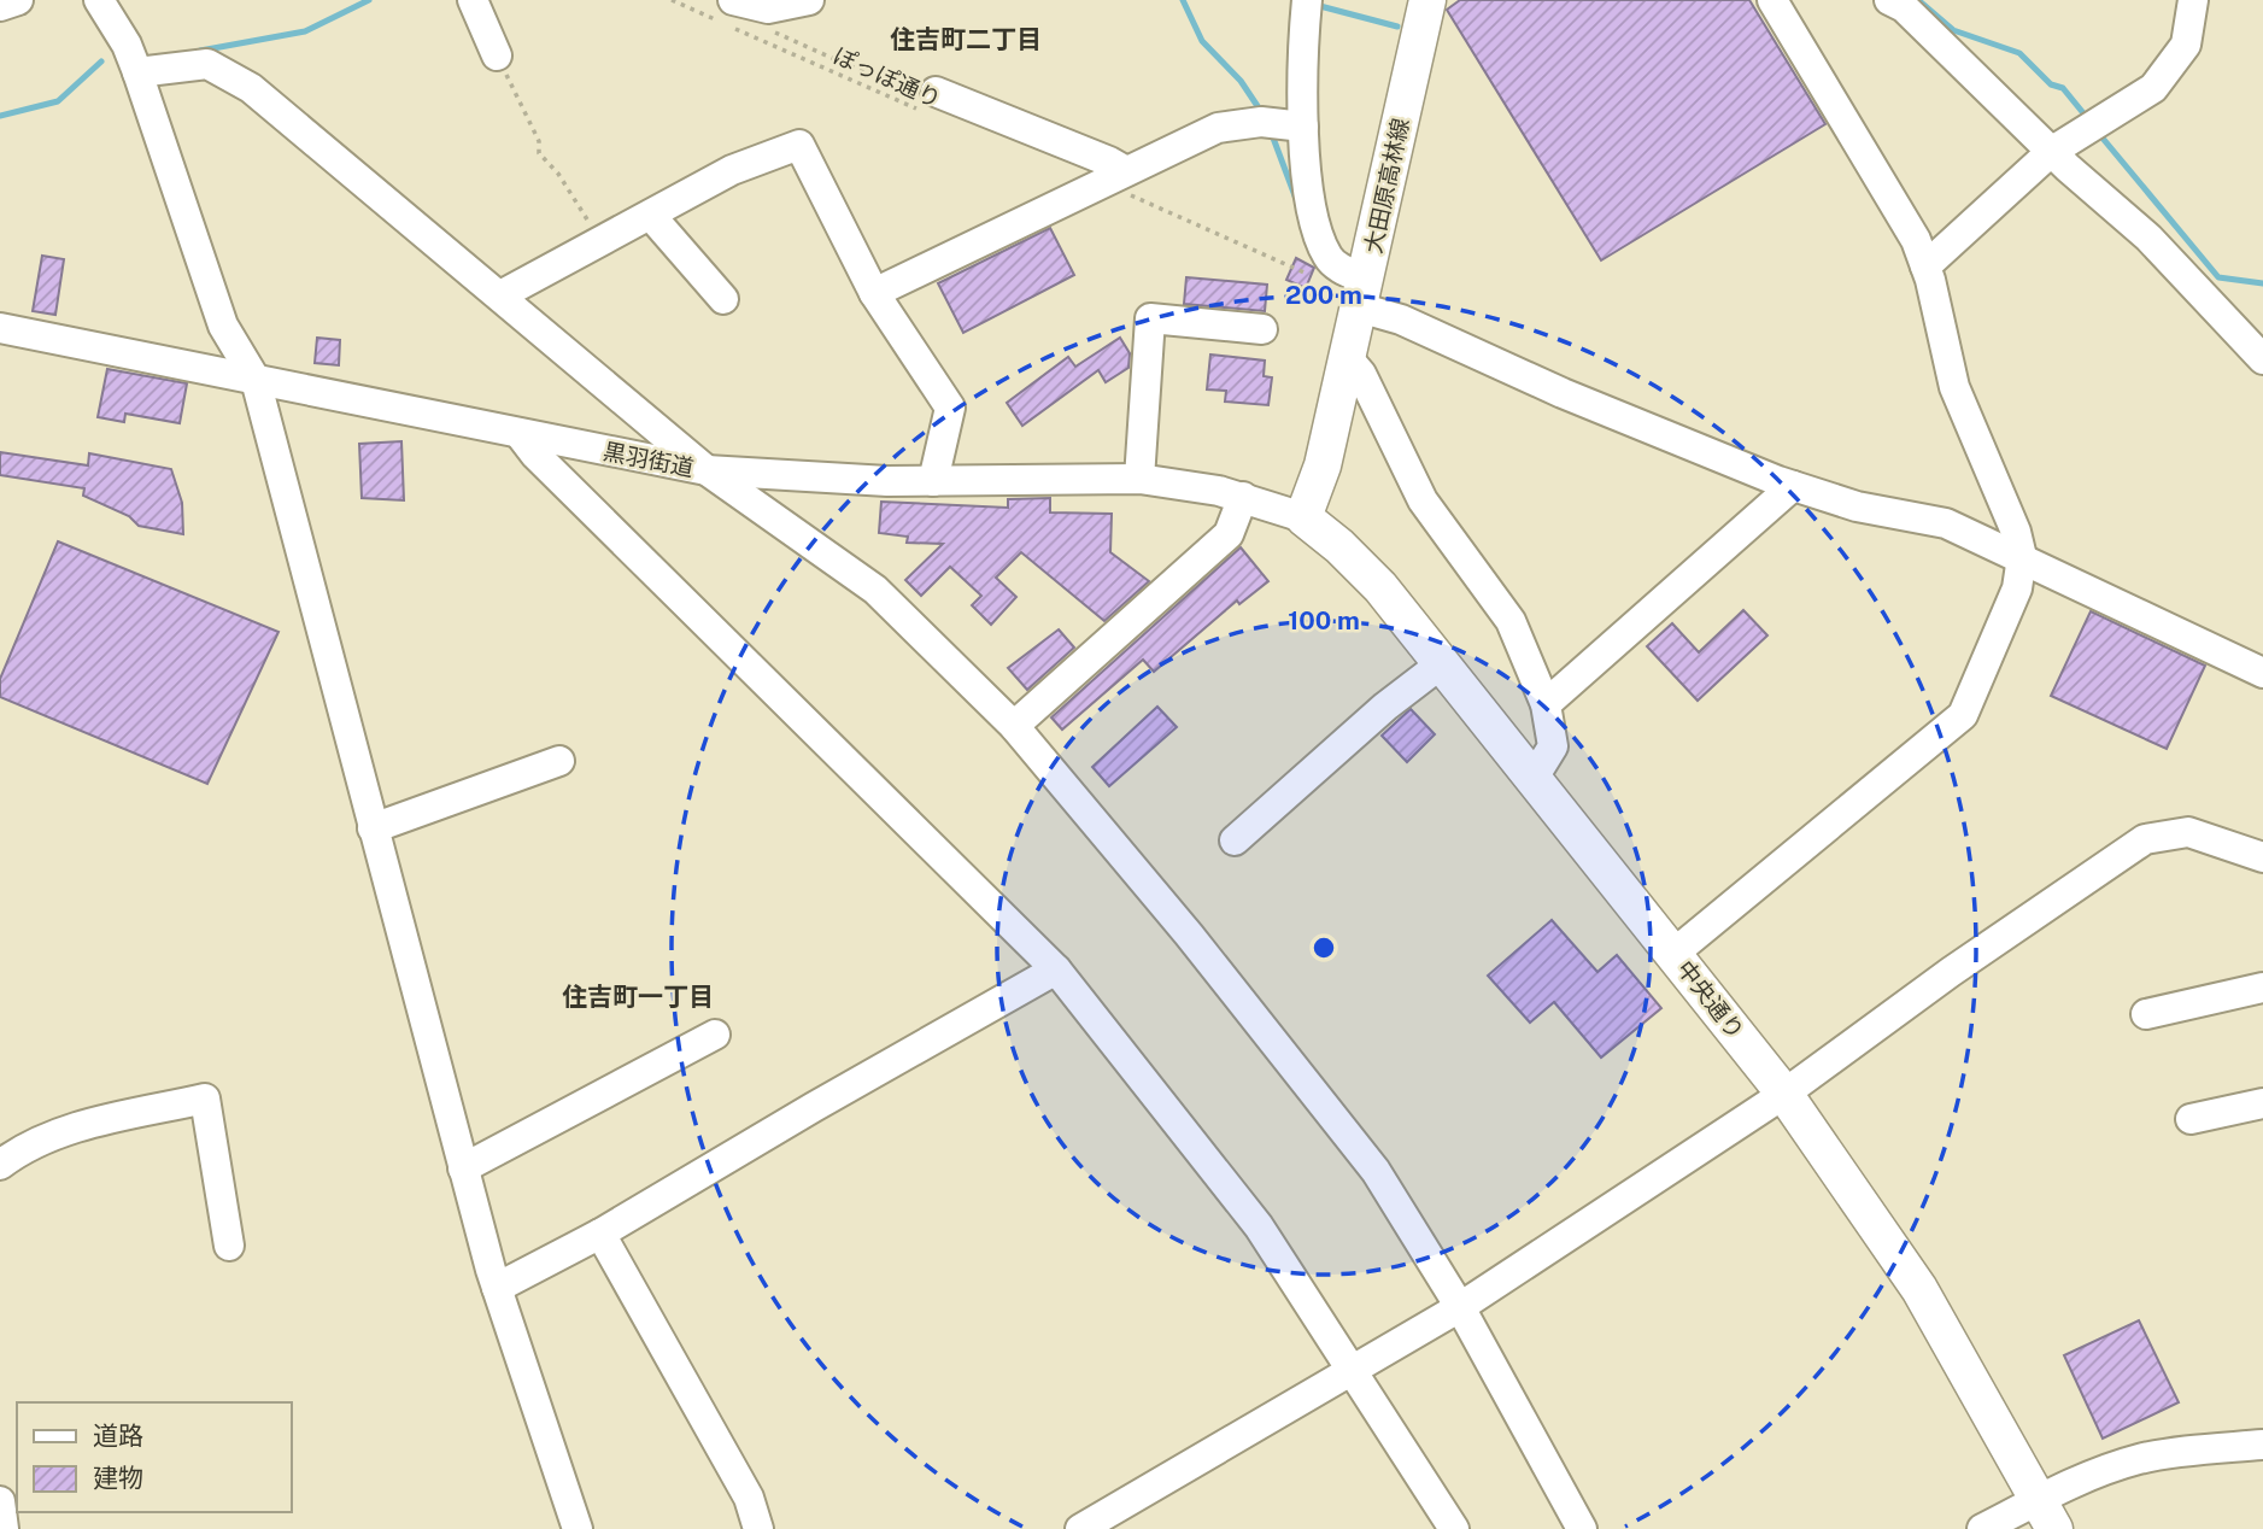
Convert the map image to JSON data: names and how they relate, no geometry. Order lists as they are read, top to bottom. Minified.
{"streets":{"main road":["大田原高林線","中央通り"],"street":["黒羽街道"],"path":["ぽっぽ通り"]},"crossings":[["大田原高林線","黒羽街道"],["大田原高林線","中央通り"],["黒羽街道","中央通り"]],"districts":["住吉町二丁目","住吉町一丁目"],"legend":["道路","建物"],"rings":["200 m","100 m"]}
